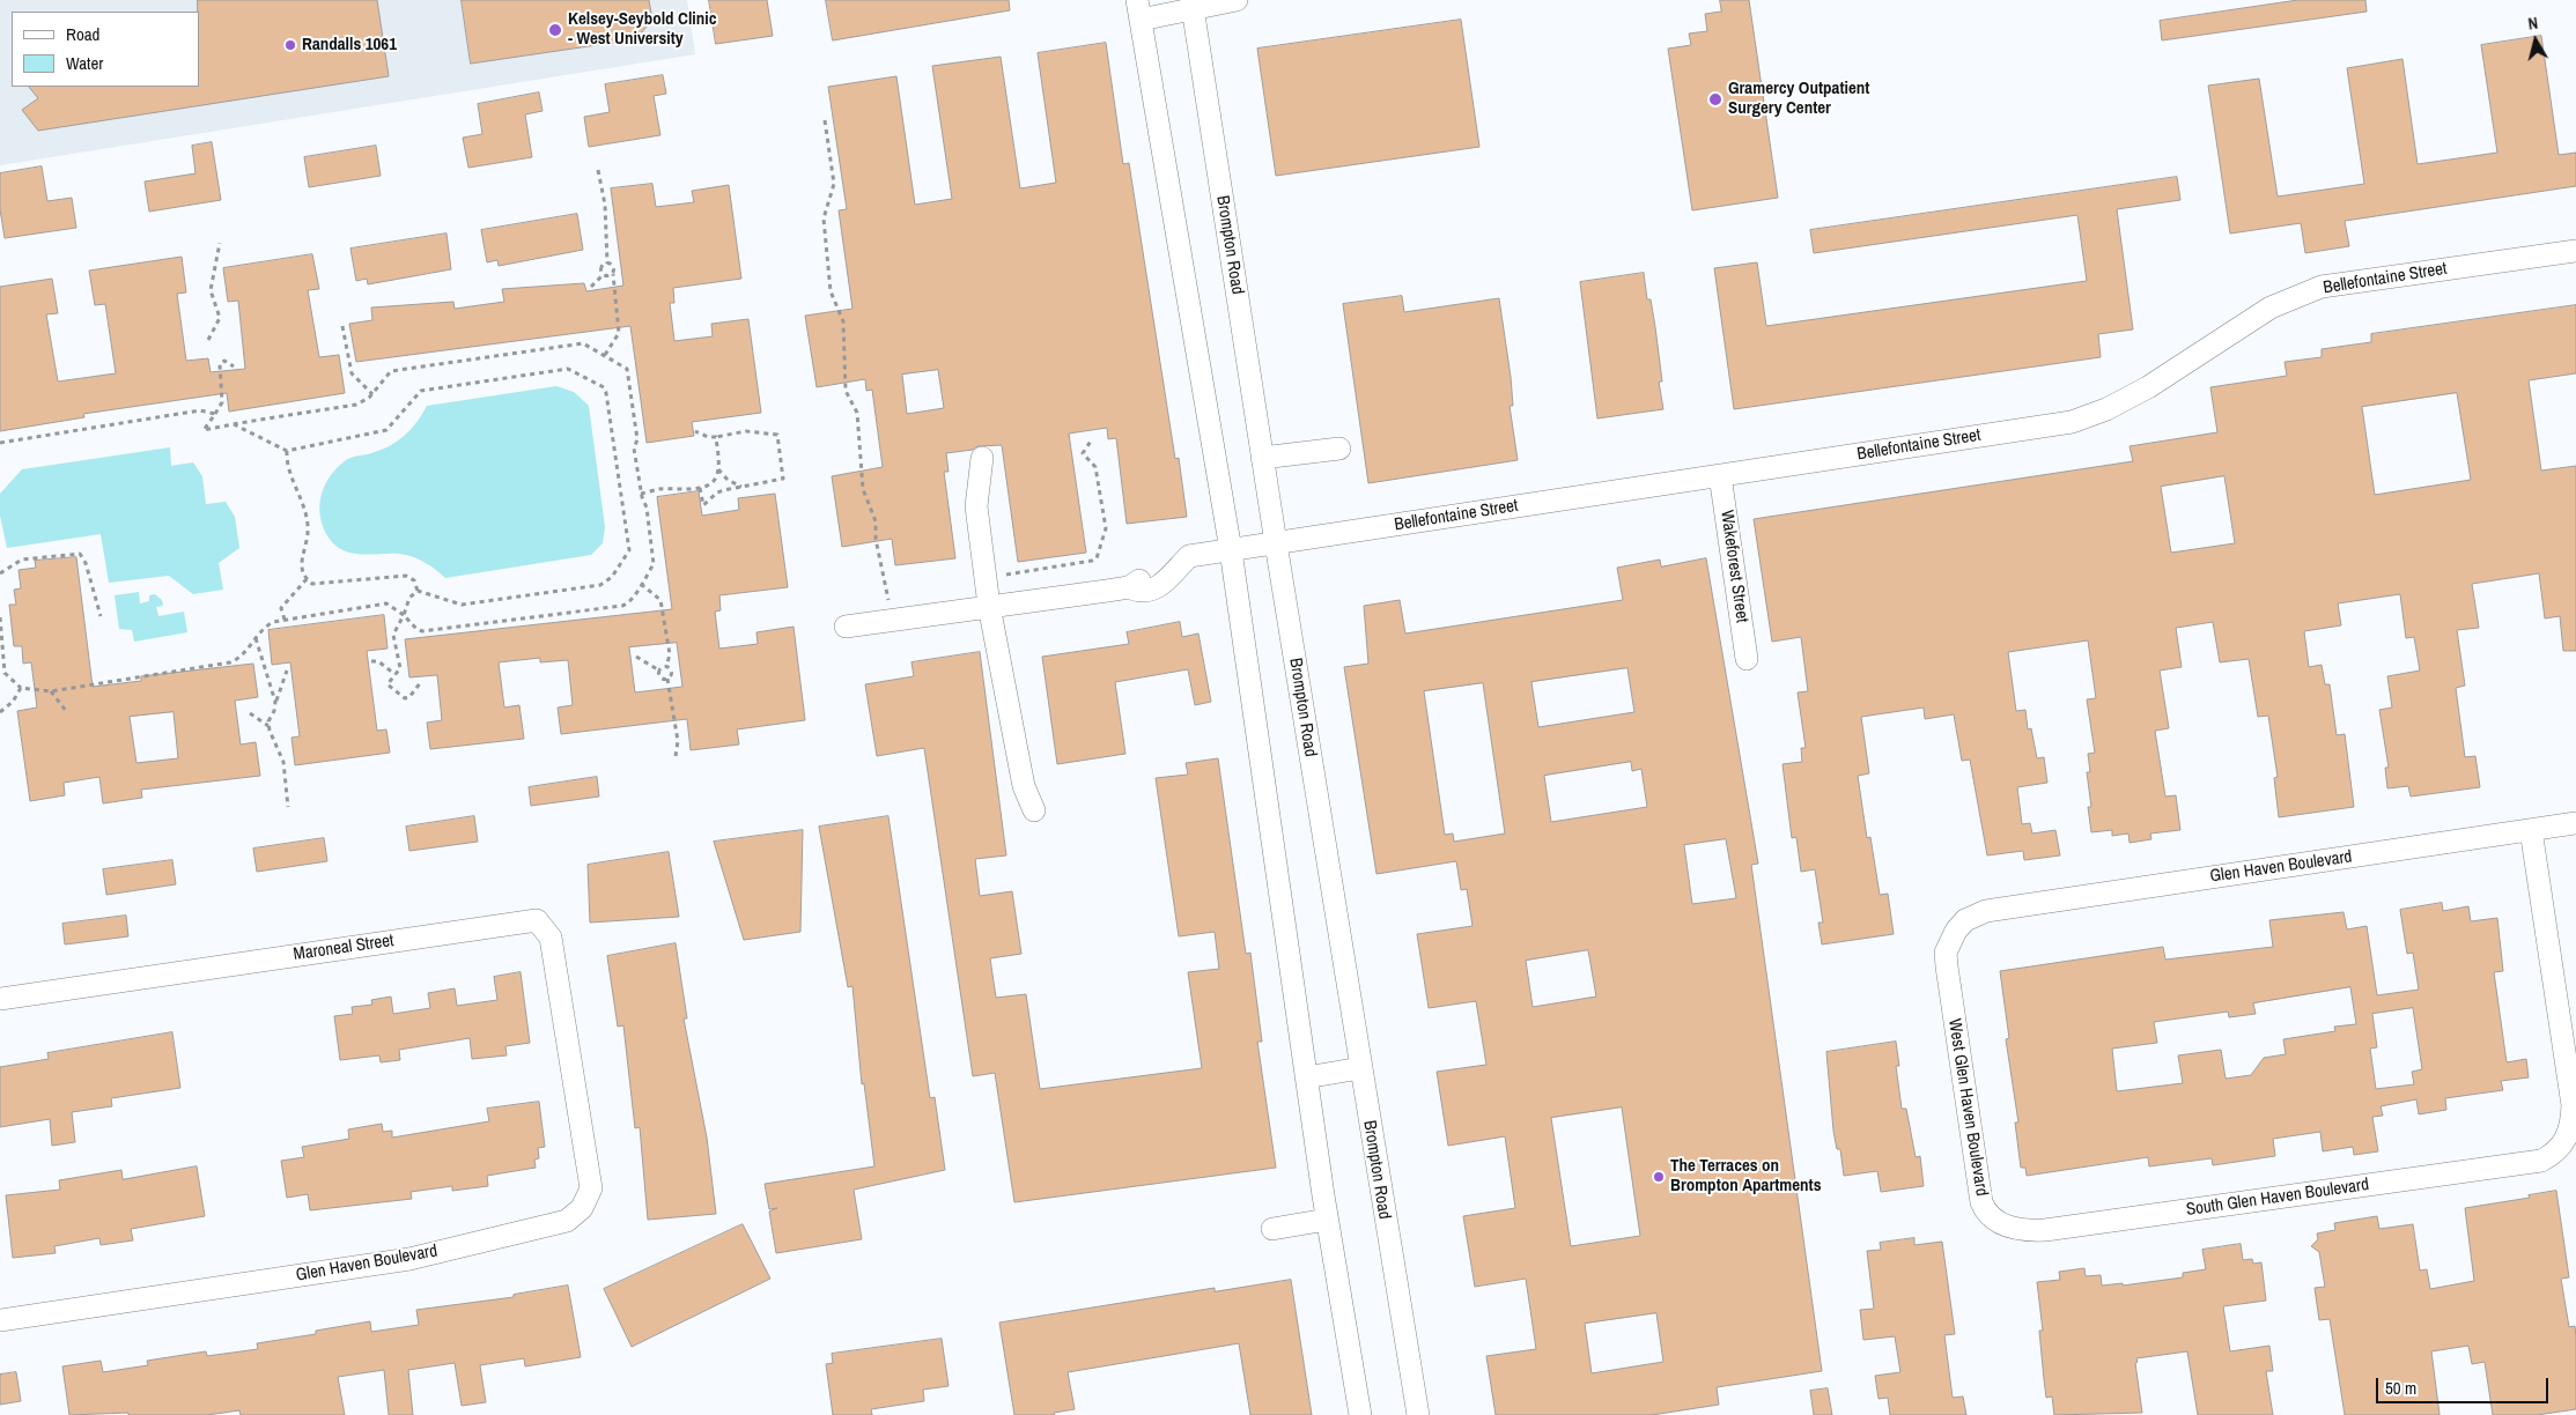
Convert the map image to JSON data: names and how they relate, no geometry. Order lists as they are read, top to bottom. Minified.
{"streets":{"street":["Brompton Road","Bellefontaine Street","Wakeforest Street","Glen Haven Boulevard","Maroneal Street","West Glen Haven Boulevard","South Glen Haven Boulevard"]},"crossings":[["Brompton Road","Bellefontaine Street"],["Bellefontaine Street","Wakeforest Street"],["Glen Haven Boulevard","Maroneal Street"],["Glen Haven Boulevard","West Glen Haven Boulevard"],["Glen Haven Boulevard","South Glen Haven Boulevard"],["West Glen Haven Boulevard","South Glen Haven Boulevard"]],"places":["Kelsey-Seybold Clinic - West University","Randalls 1061","Gramercy Outpatient Surgery Center","The Terraces on Brompton Apartments"],"legend":["Road","Water"],"scale_bar":"50 m","north":"top"}
